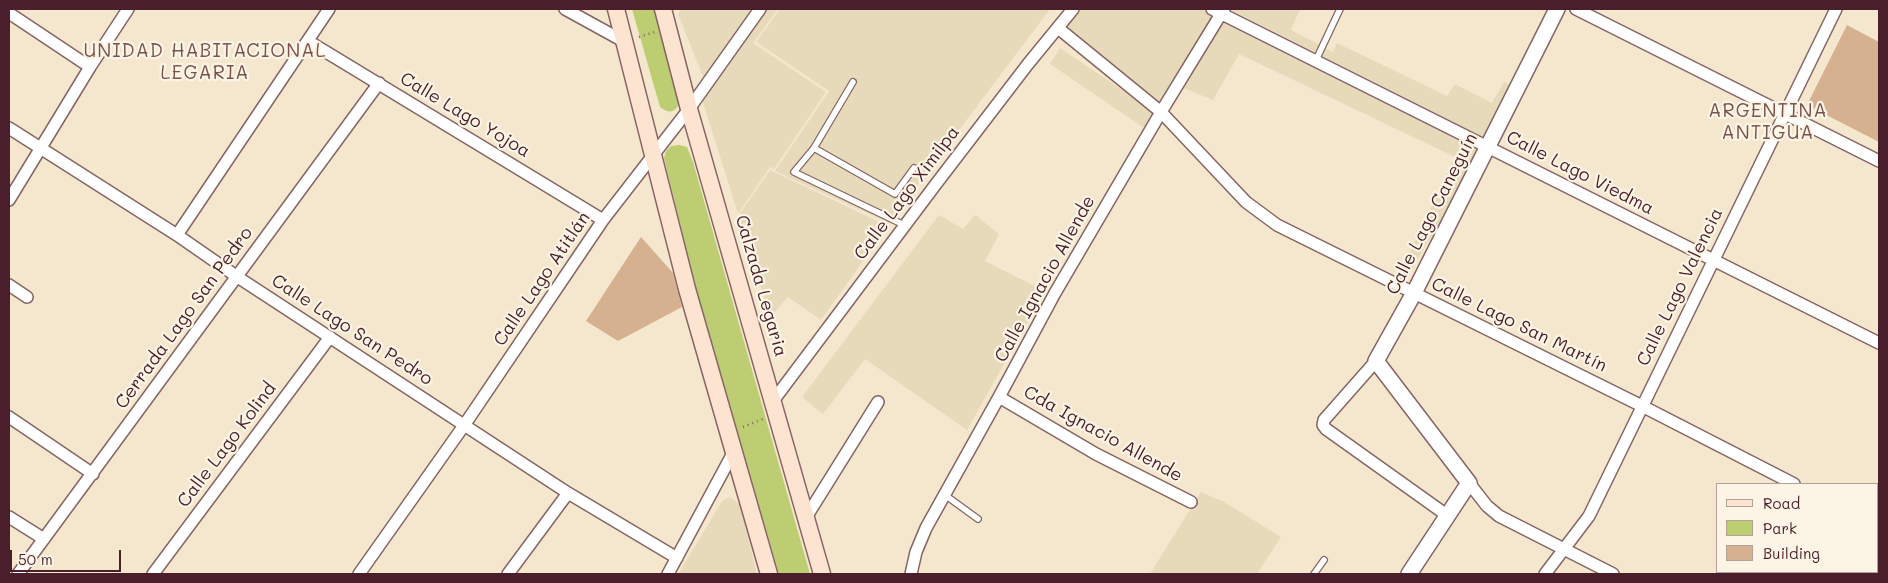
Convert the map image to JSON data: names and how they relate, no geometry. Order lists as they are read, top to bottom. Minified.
{"streets":{"main road":["Calzada Legaria"],"street":["Calle Lago Yojoa","Calle Lago Viedma","Calle Lago Ximilpa","Calle Lago Caneguín","Calle Lago Atitlán","Calle Ignacio Allende","Calle Lago Valencia","Cerrada Lago San Pedro","Calle Lago San Martín","Calle Lago San Pedro","Cda Ignacio Allende","Calle Lago Kolind"]},"crossings":[["Calle Lago Yojoa","Calle Lago Atitlán"],["Calle Lago Yojoa","Cerrada Lago San Pedro"],["Calle Lago Viedma","Calle Lago Caneguín"],["Calle Lago Viedma","Calle Ignacio Allende"],["Calle Lago Viedma","Calle Lago Valencia"],["Calle Lago Ximilpa","Calzada Legaria"],["Calle Lago Ximilpa","Calle Lago San Martín"],["Calle Lago Caneguín","Calle Lago San Martín"],["Calle Lago Atitlán","Calzada Legaria"],["Calle Lago Atitlán","Calle Lago San Pedro"],["Calle Ignacio Allende","Calle Lago San Martín"],["Calle Ignacio Allende","Cda Ignacio Allende"],["Calle Lago Valencia","Calle Lago San Martín"],["Cerrada Lago San Pedro","Calle Lago San Pedro"],["Calle Lago San Pedro","Calle Lago Kolind"]],"districts":["UNIDAD HABITACIONAL LEGARIA","ARGENTINA ANTIGUA"],"legend":["Road","Park","Building"],"scale_bar":"50 m"}
